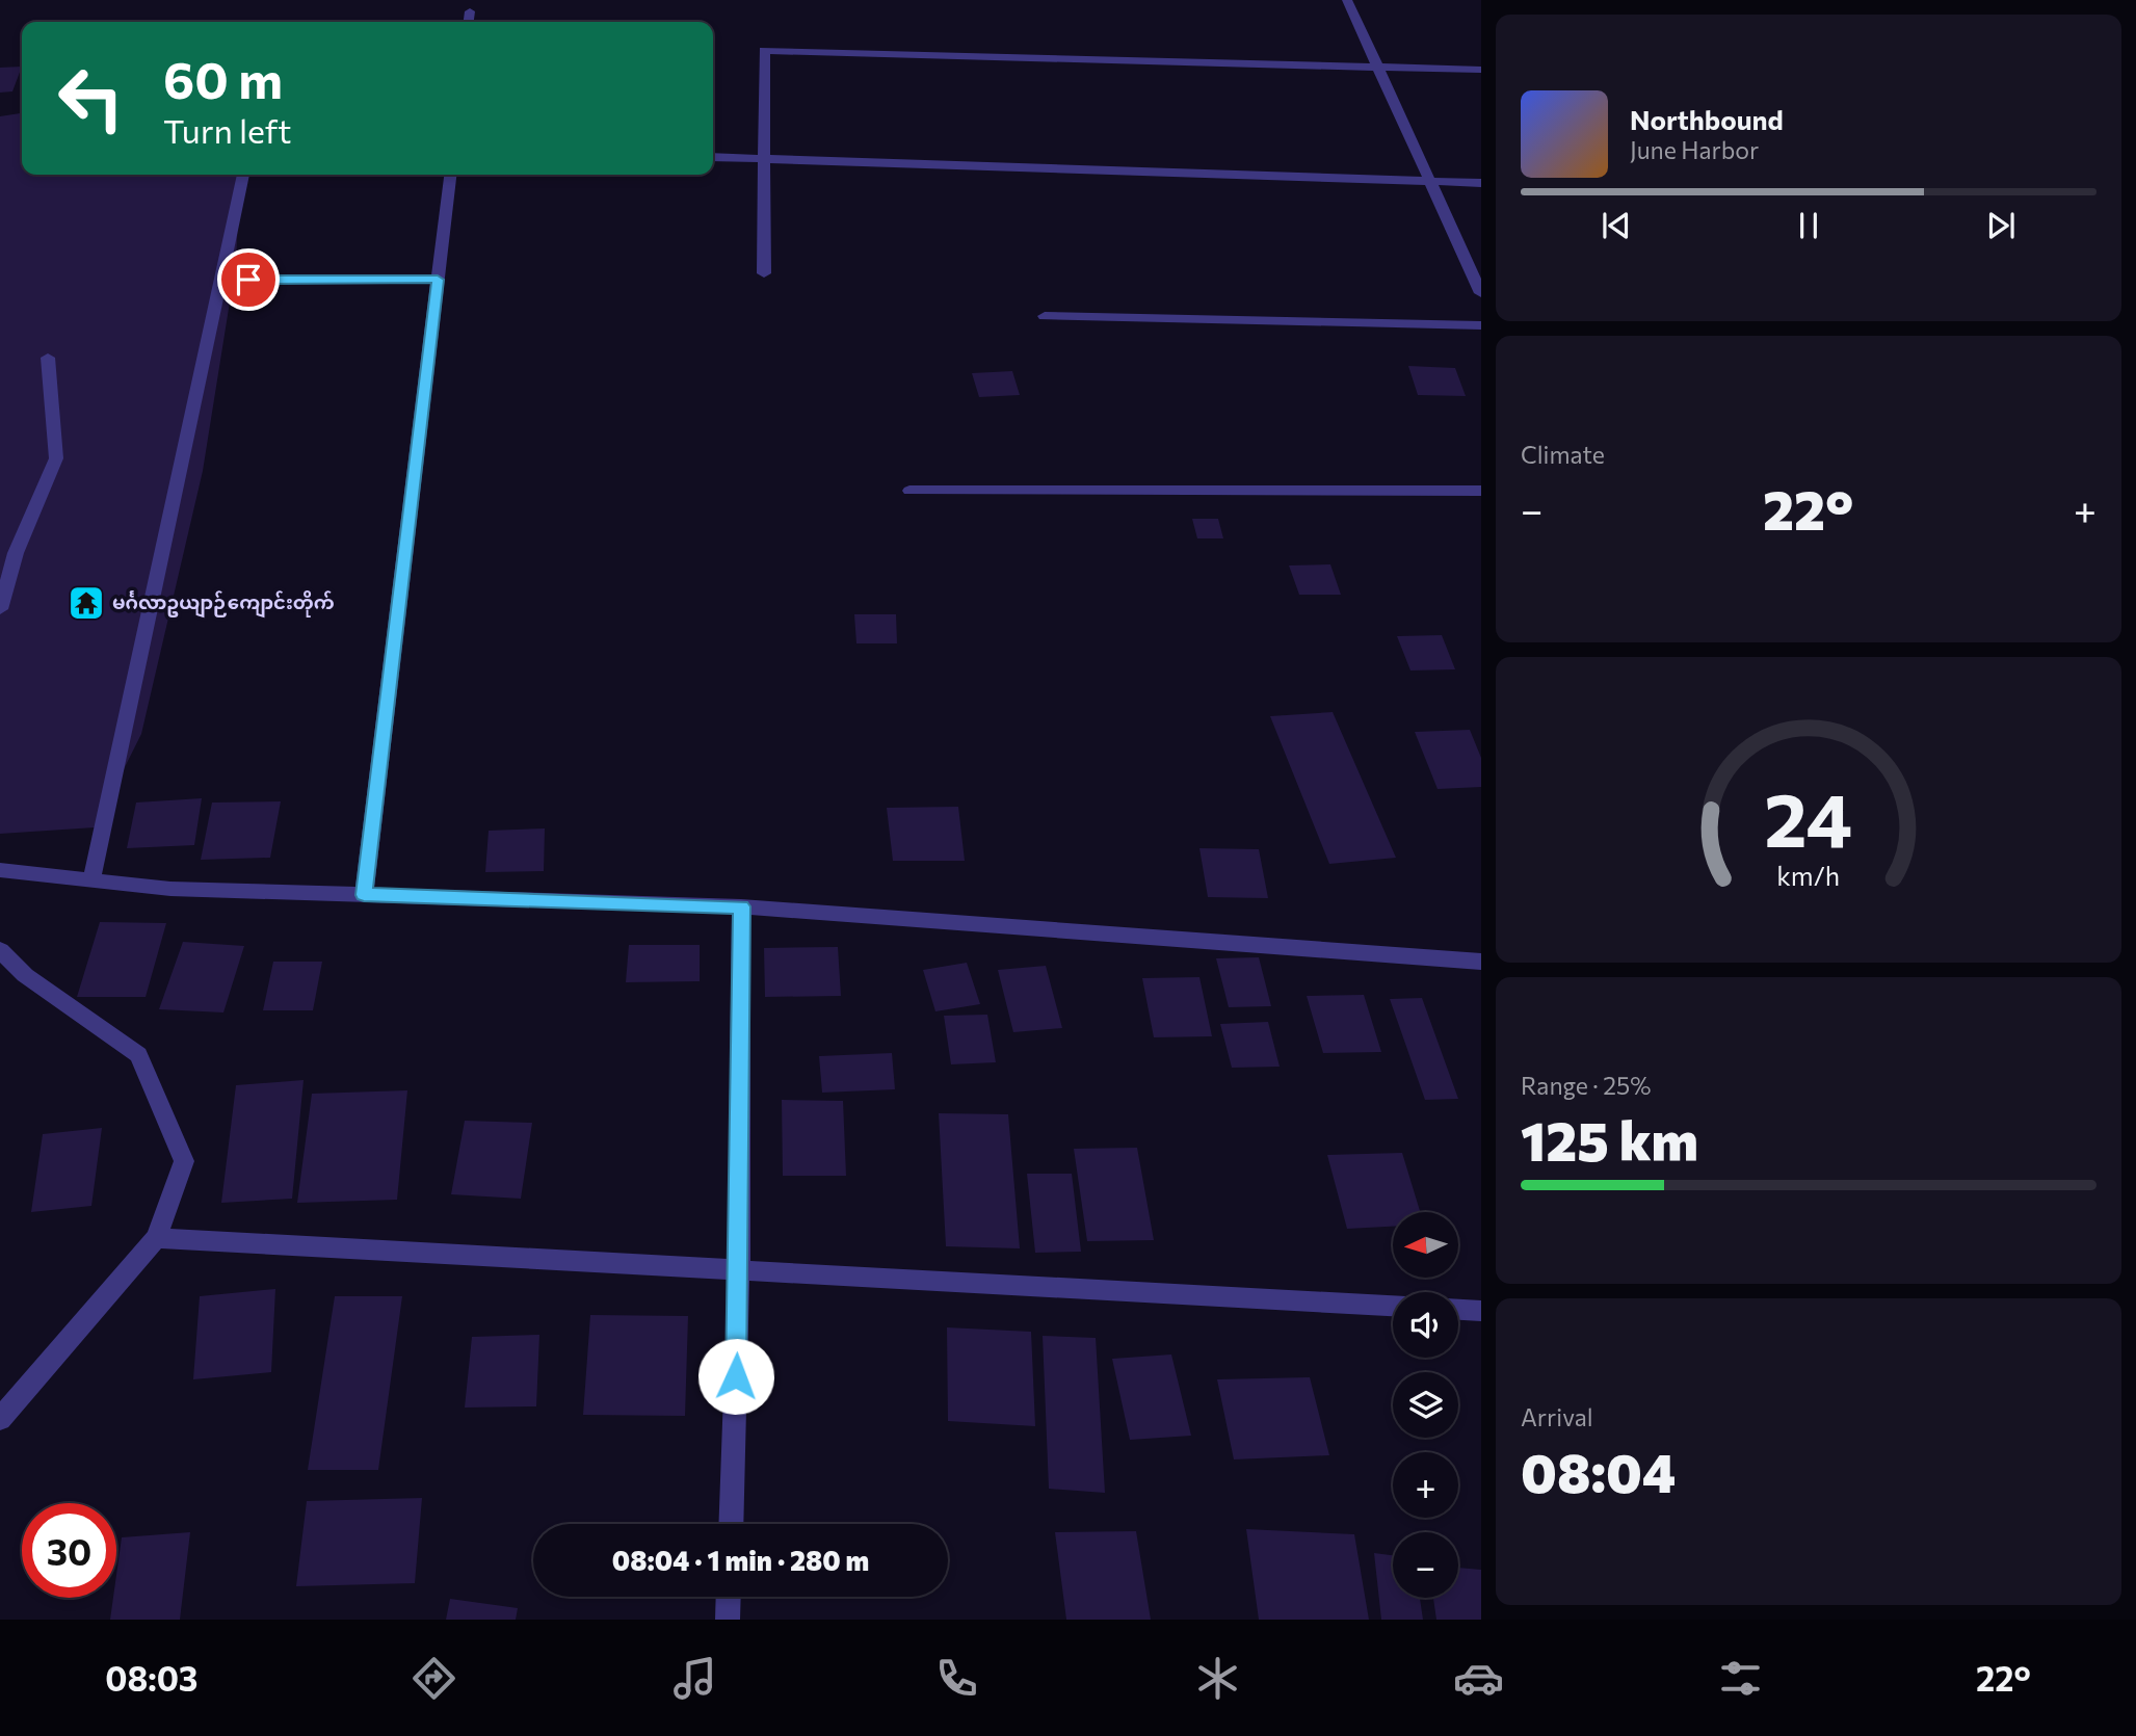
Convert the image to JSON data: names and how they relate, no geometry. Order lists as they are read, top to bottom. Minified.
{"places":{"temple":["မင်္ဂလာဥယျာဉ်ကျောင်းတိုက်"]},"north":"left","page":{"turn":["60 m","Turn left"],"song":["Northbound","June Harbor"],"tile":["Climate",["Range · 25%","125 km"],["Arrival","08:04"]],"heat":["−","22°","+"],"map_buttons":["+","−"],"limit":"30","trip":"08:04 · 1 min · 280 m","tabs":["08:03","22°"],"gauge":["24","km/h"]}}
